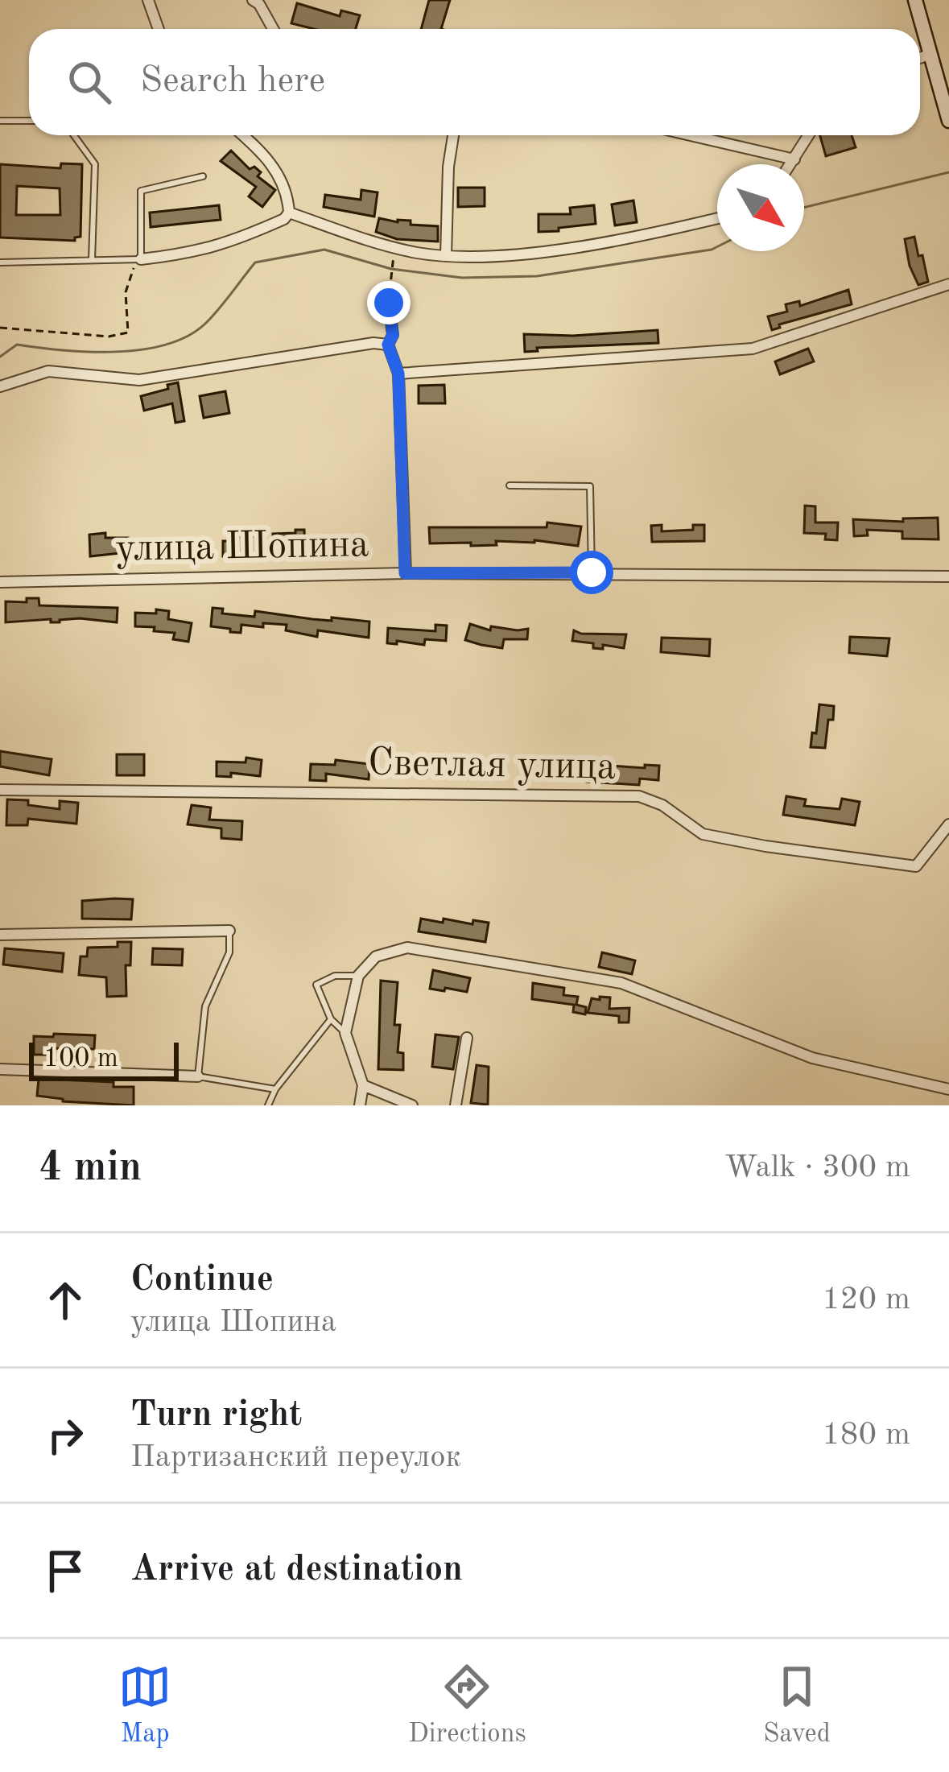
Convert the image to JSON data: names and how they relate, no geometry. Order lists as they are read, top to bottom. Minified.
{"streets":{"street":["улица Шопина","Светлая улица"]},"scale_bar":"100 m","north":"bottom right","page":{"search":"Search here","scale":"100 m","heading":["4 min","Walk · 300 m"],"list":[["Continue","улица Шопина","120 m"],["Turn right","Партизанский переулок","180 m"],"Arrive at destination"],"nav":["Map","Directions","Saved"]}}
